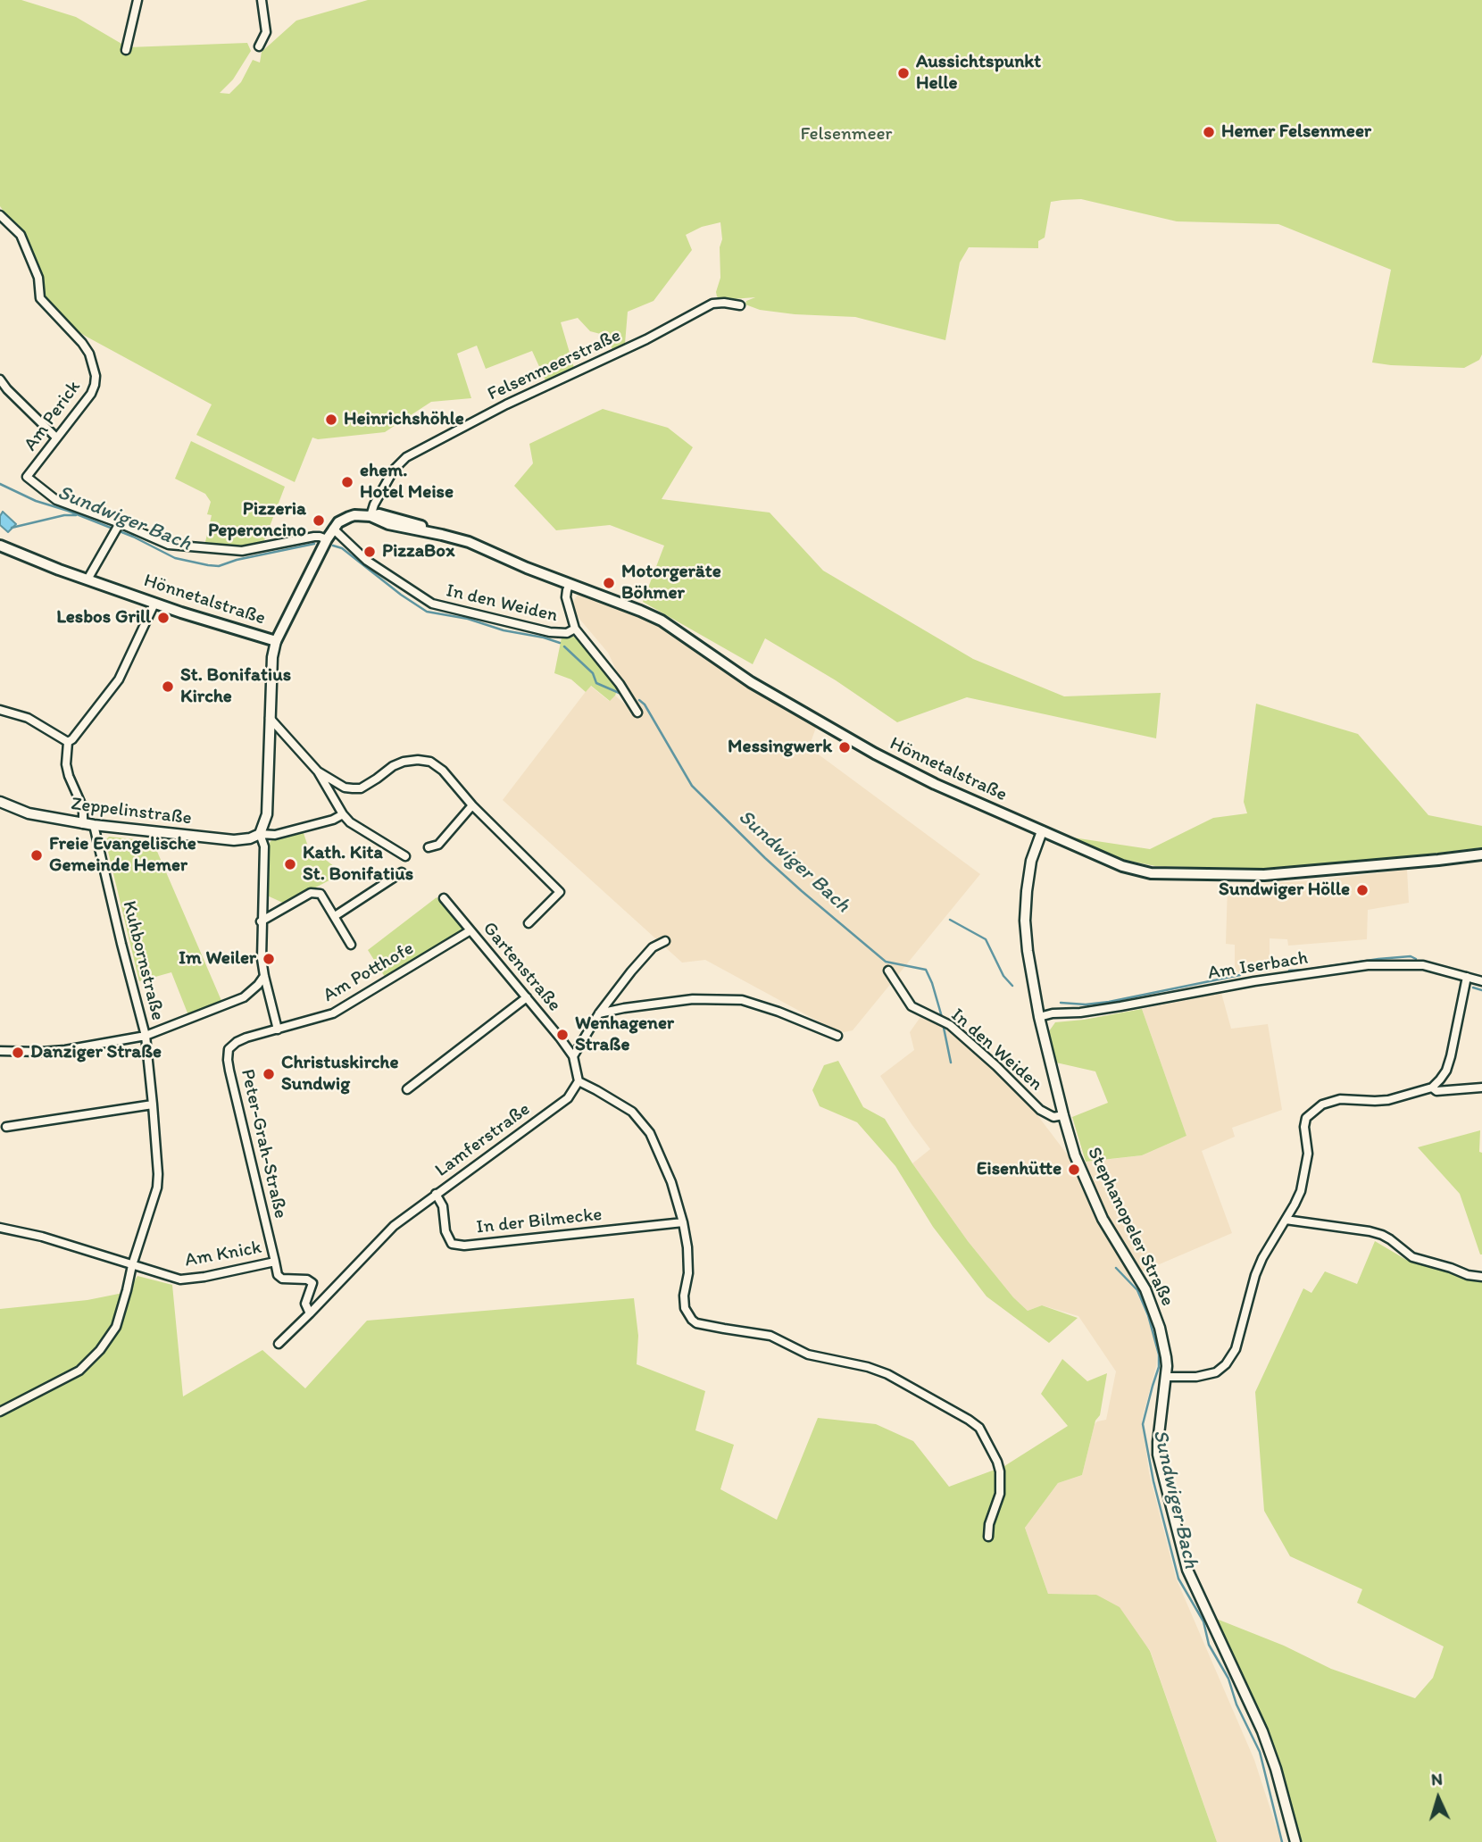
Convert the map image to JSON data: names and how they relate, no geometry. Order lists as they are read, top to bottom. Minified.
{"streets":{"main road":["Hönnetalstraße"],"street":["Felsenmeerstraße","Am Perick","In den Weiden","Zeppelinstraße","Kuhbornstraße","Am Iserbach","Gartenstraße","Am Potthofe","Lamferstraße","Peter-Grah-Straße","In der Bilmecke","Stephanopeler Straße","Am Knick"]},"crossings":[["Felsenmeerstraße","Hönnetalstraße"],["Hönnetalstraße","In den Weiden"],["Hönnetalstraße","Stephanopeler Straße"],["In den Weiden","Stephanopeler Straße"],["Zeppelinstraße","Kuhbornstraße"],["Kuhbornstraße","Am Knick"],["Am Iserbach","Stephanopeler Straße"],["Gartenstraße","Am Potthofe"],["Am Potthofe","Peter-Grah-Straße"],["Lamferstraße","In der Bilmecke"],["Lamferstraße","Am Knick"],["Peter-Grah-Straße","Am Knick"]],"water":["Sundwiger Bach"],"parks":["Felsenmeer"],"places":["Aussichtspunkt Helle","Hemer Felsenmeer","Heinrichshöhle","ehem. Hotel Meise","Pizzeria Peperoncino","PizzaBox","Motorgeräte Böhmer","Lesbos Grill","St. Bonifatius Kirche","Messingwerk","Freie Evangelische Gemeinde Hemer","Kath. Kita St. Bonifatius","Sundwiger Hölle","Im Weiler","Wenhagener Straße","Danziger Straße","Christuskirche Sundwig","Eisenhütte"],"north":"top"}
